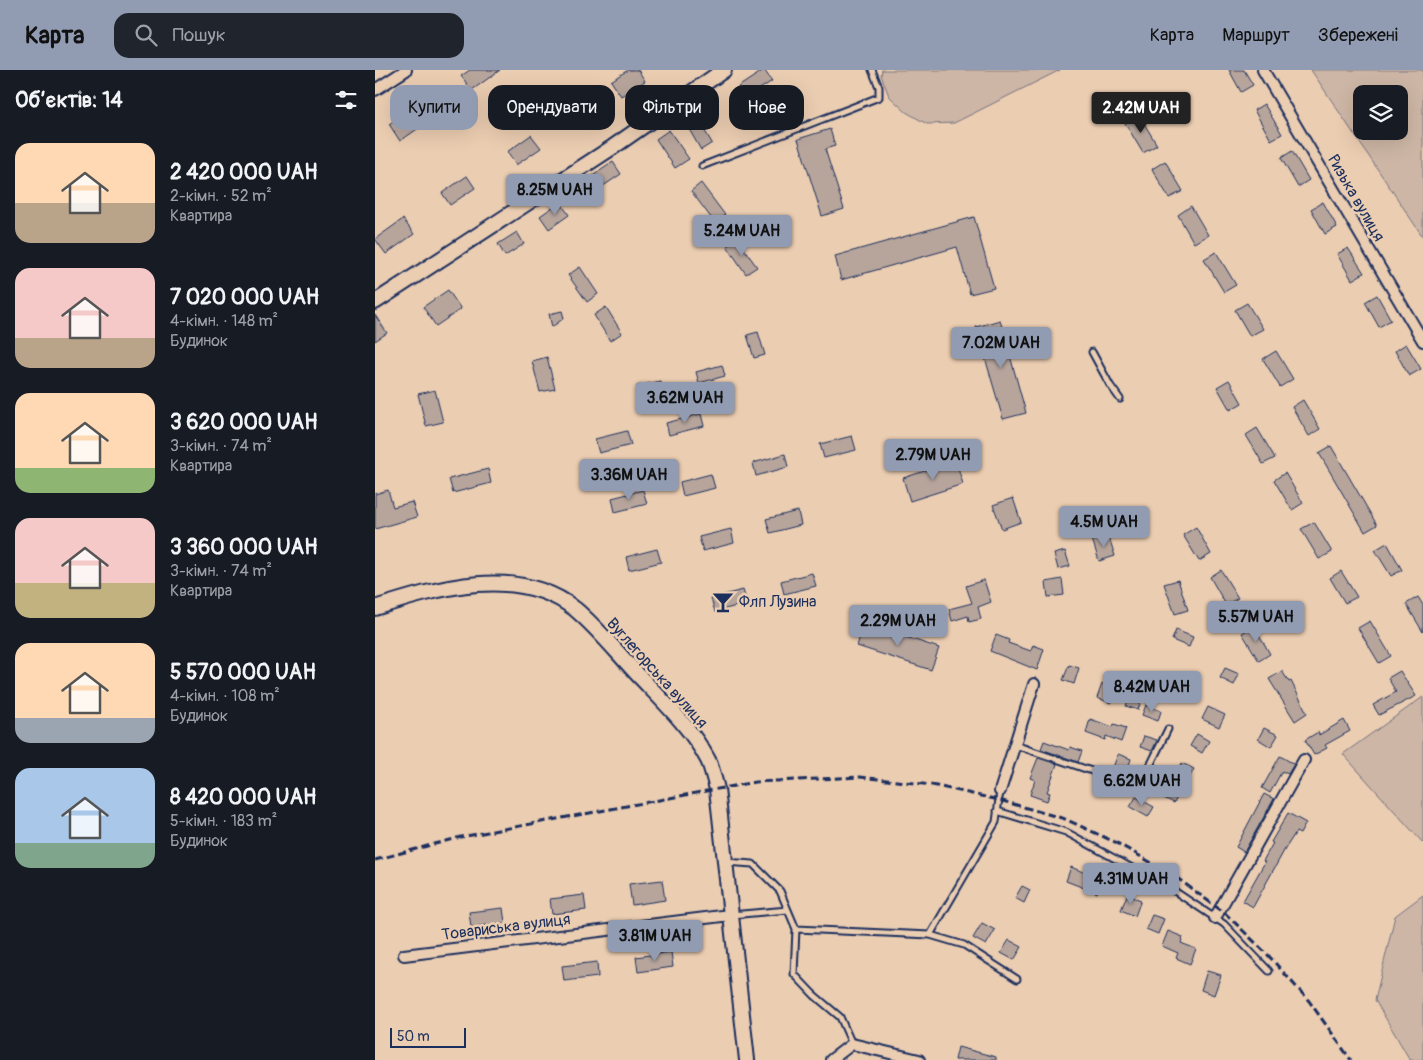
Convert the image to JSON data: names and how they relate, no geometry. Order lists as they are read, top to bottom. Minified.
{"streets":{"main road":["Вуглегорська вулиця"],"street":["Ризька вулиця","Товариська вулиця"]},"crossings":[["Вуглегорська вулиця","Товариська вулиця"]],"places":{"bar":["Флп Лузина"]},"scale_bar":"50 m","page":{"header":"Карта","search":"Пошук","nav":["Карта","Маршрут","Збережені"],"heading":"Об’єктів: 14","chip":["Купити","Орендувати","Фільтри","Нове"],"price":["2.42M UAH","8.25M UAH","5.24M UAH","7.02M UAH","3.62M UAH","2.79M UAH","3.36M UAH","4.5M UAH","5.57M UAH","2.29M UAH","8.42M UAH","6.62M UAH","4.31M UAH","3.81M UAH"],"list":[{"name":"2 420 000 UAH","note":"2-кімн. · 52 m² · Квартира"},{"name":"7 020 000 UAH","note":"4-кімн. · 148 m² · Будинок"},{"name":"3 620 000 UAH","note":"3-кімн. · 74 m² · Квартира"},{"name":"3 360 000 UAH","note":"3-кімн. · 74 m² · Квартира"},{"name":"5 570 000 UAH","note":"4-кімн. · 108 m² · Будинок"},{"name":"8 420 000 UAH","note":"5-кімн. · 183 m² · Будинок"}],"scale":"50 m"}}
